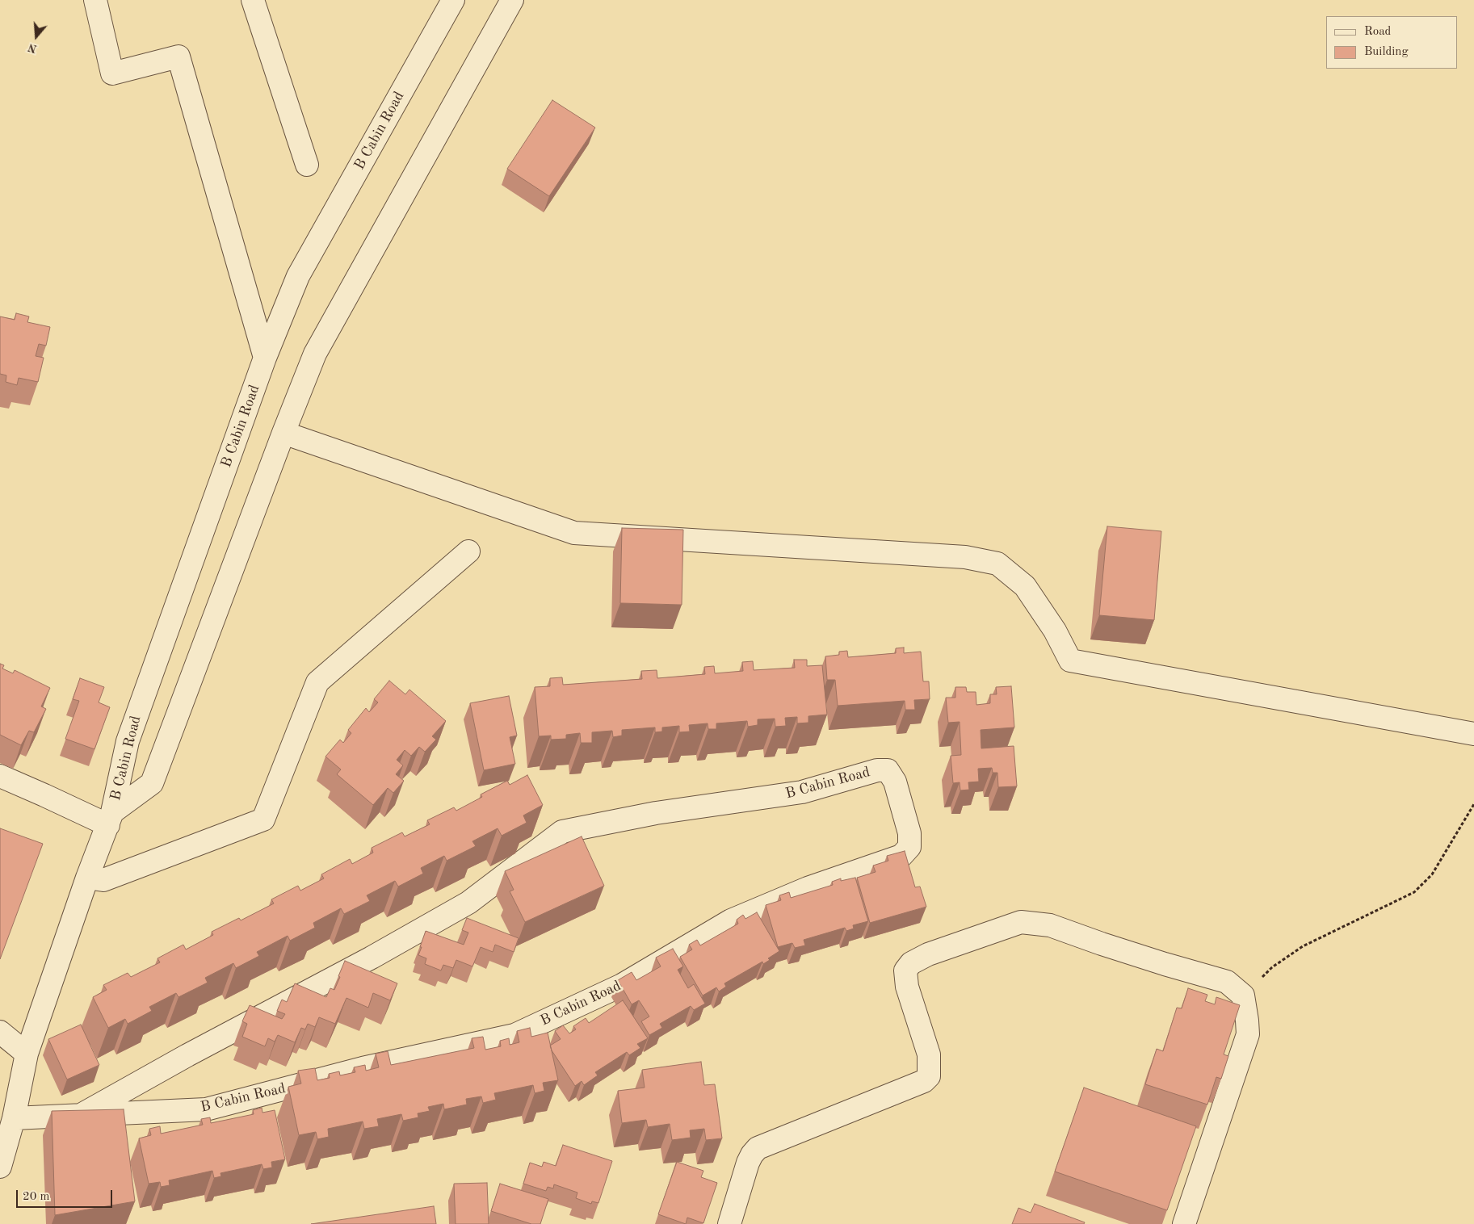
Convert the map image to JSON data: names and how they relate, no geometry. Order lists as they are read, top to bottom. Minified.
{"streets":{"street":["B Cabin Road"]},"legend":["Road","Building"],"scale_bar":"20 m","north":"bottom"}
